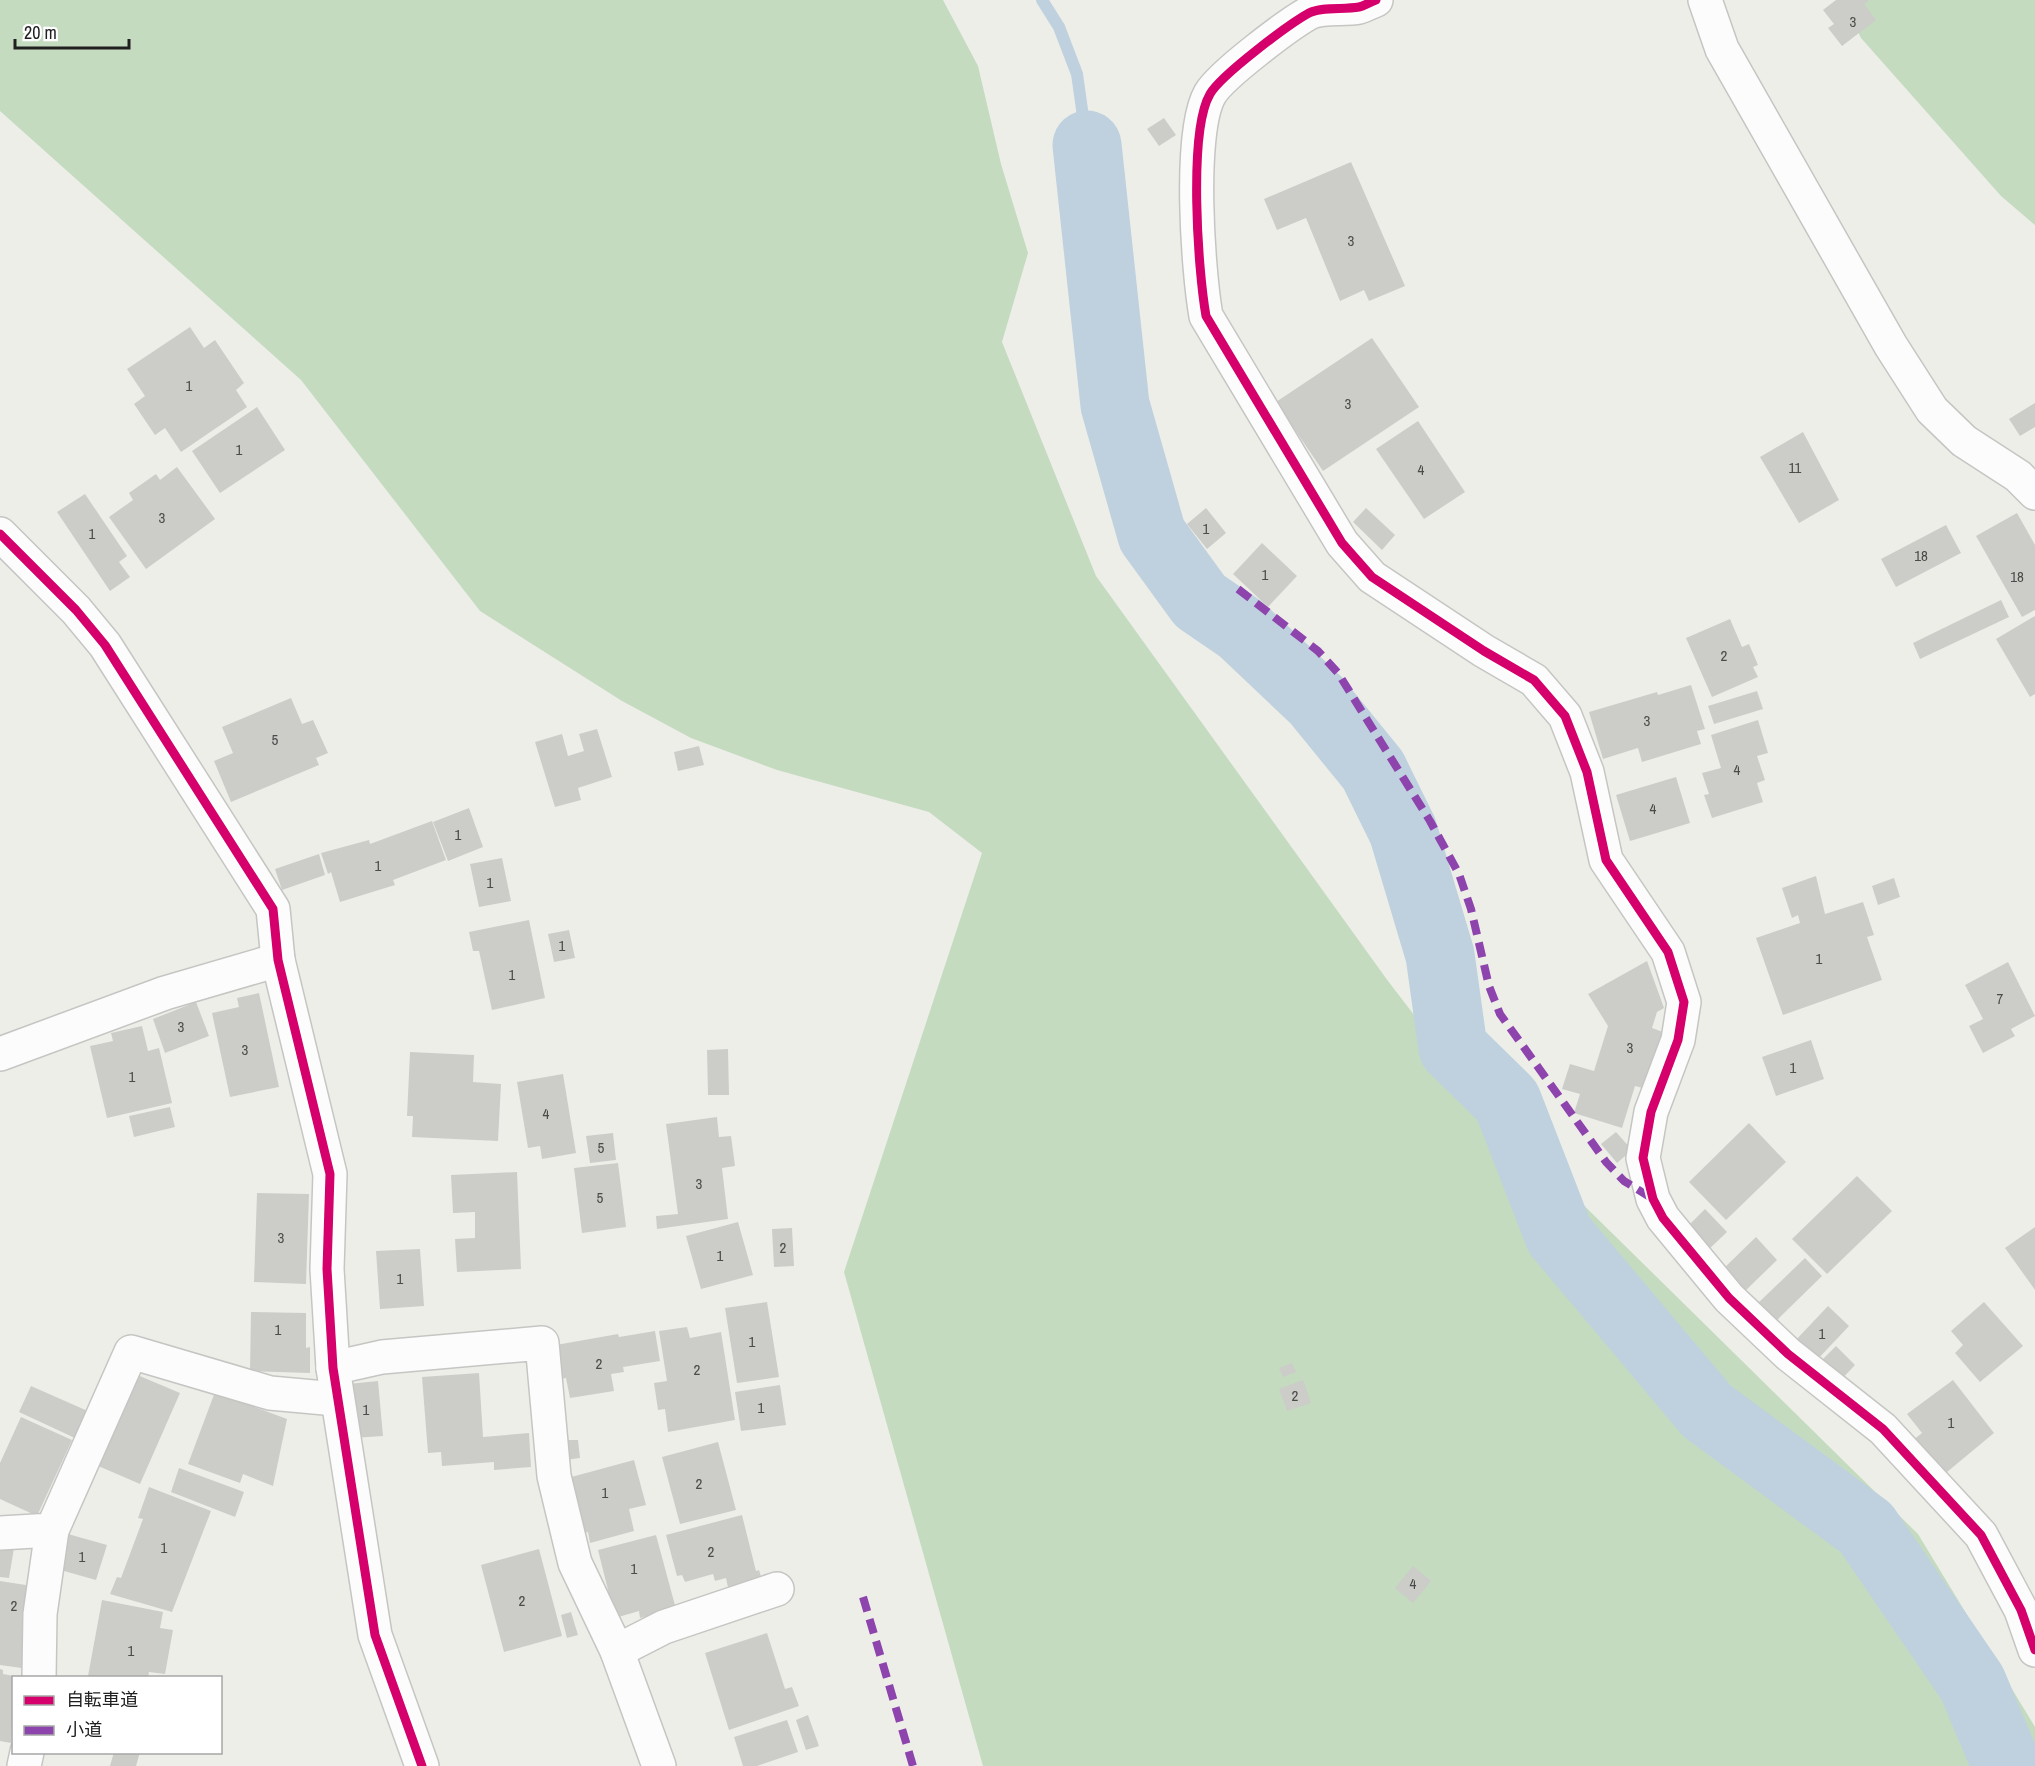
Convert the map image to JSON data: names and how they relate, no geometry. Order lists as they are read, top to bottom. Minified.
{"house_numbers":["3","3","1","3","1","11","4","3","1","1","18","1","18","2","3","5","4","4","1","1","1","1","1","1","7","3","3","3","1","1","4","5","3","5","3","2","1","1","1","1","1","2","2","2","1","1","1","2","1","1","2","1","1","4","2","2","1"],"legend":["自転車道","小道"],"scale_bar":"20 m"}
